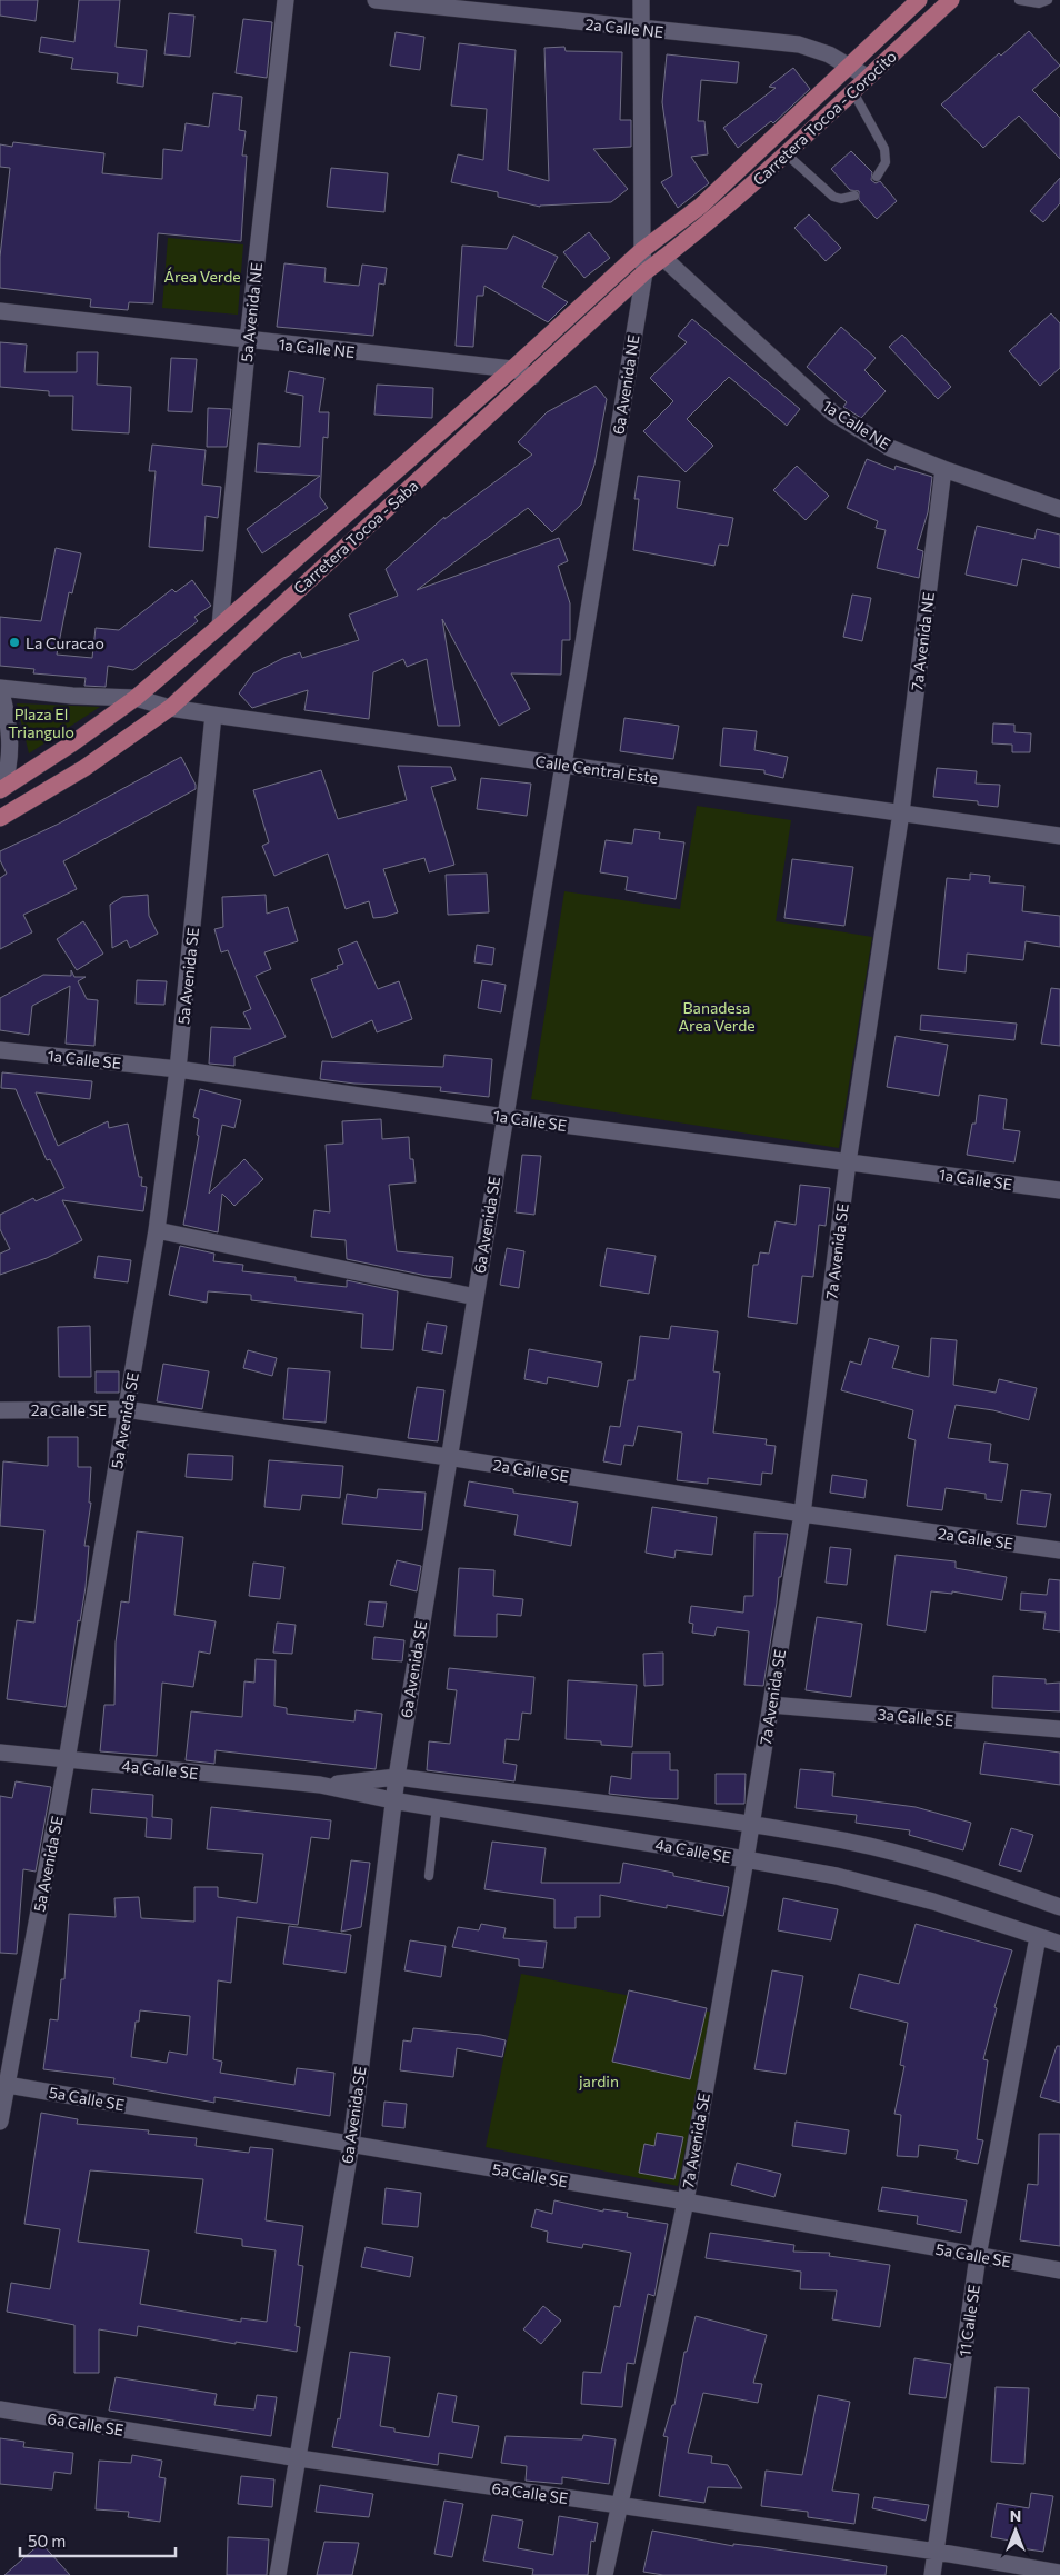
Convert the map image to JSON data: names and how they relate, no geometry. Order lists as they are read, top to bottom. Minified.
{"streets":{"main road":["Carretera Tocoa - Corocito","Carretera Tocoa - Saba"],"street":["2a Calle NE","5a Avenida NE","1a Calle NE","6a Avenida NE","7a Avenida NE","Calle Central Este","5a Avenida SE","1a Calle SE","6a Avenida SE","7a Avenida SE","2a Calle SE","3a Calle SE","4a Calle SE","5a Calle SE","11 Calle SE","6a Calle SE"]},"crossings":[["2a Calle NE","Carretera Tocoa - Corocito"],["2a Calle NE","6a Avenida NE"],["Carretera Tocoa - Corocito","Carretera Tocoa - Saba"],["5a Avenida NE","1a Calle NE"],["5a Avenida NE","Carretera Tocoa - Saba"],["1a Calle NE","Carretera Tocoa - Saba"],["1a Calle NE","7a Avenida NE"],["6a Avenida NE","Carretera Tocoa - Saba"],["6a Avenida NE","Calle Central Este"],["6a Avenida NE","6a Avenida SE"],["Carretera Tocoa - Saba","Calle Central Este"],["7a Avenida NE","Calle Central Este"],["7a Avenida NE","7a Avenida SE"],["Calle Central Este","5a Avenida SE"],["Calle Central Este","6a Avenida SE"],["Calle Central Este","7a Avenida SE"],["5a Avenida SE","1a Calle SE"],["5a Avenida SE","2a Calle SE"],["5a Avenida SE","4a Calle SE"],["5a Avenida SE","5a Calle SE"],["1a Calle SE","6a Avenida SE"],["1a Calle SE","7a Avenida SE"],["6a Avenida SE","2a Calle SE"],["6a Avenida SE","4a Calle SE"],["6a Avenida SE","5a Calle SE"],["6a Avenida SE","6a Calle SE"],["7a Avenida SE","2a Calle SE"],["7a Avenida SE","3a Calle SE"],["7a Avenida SE","4a Calle SE"],["7a Avenida SE","5a Calle SE"],["7a Avenida SE","6a Calle SE"],["4a Calle SE","11 Calle SE"],["5a Calle SE","11 Calle SE"],["11 Calle SE","6a Calle SE"]],"parks":["Área Verde","Plaza El Triangulo","Banadesa Area Verde","jardin"],"places":["La Curacao"],"scale_bar":"50 m","north":"top"}
